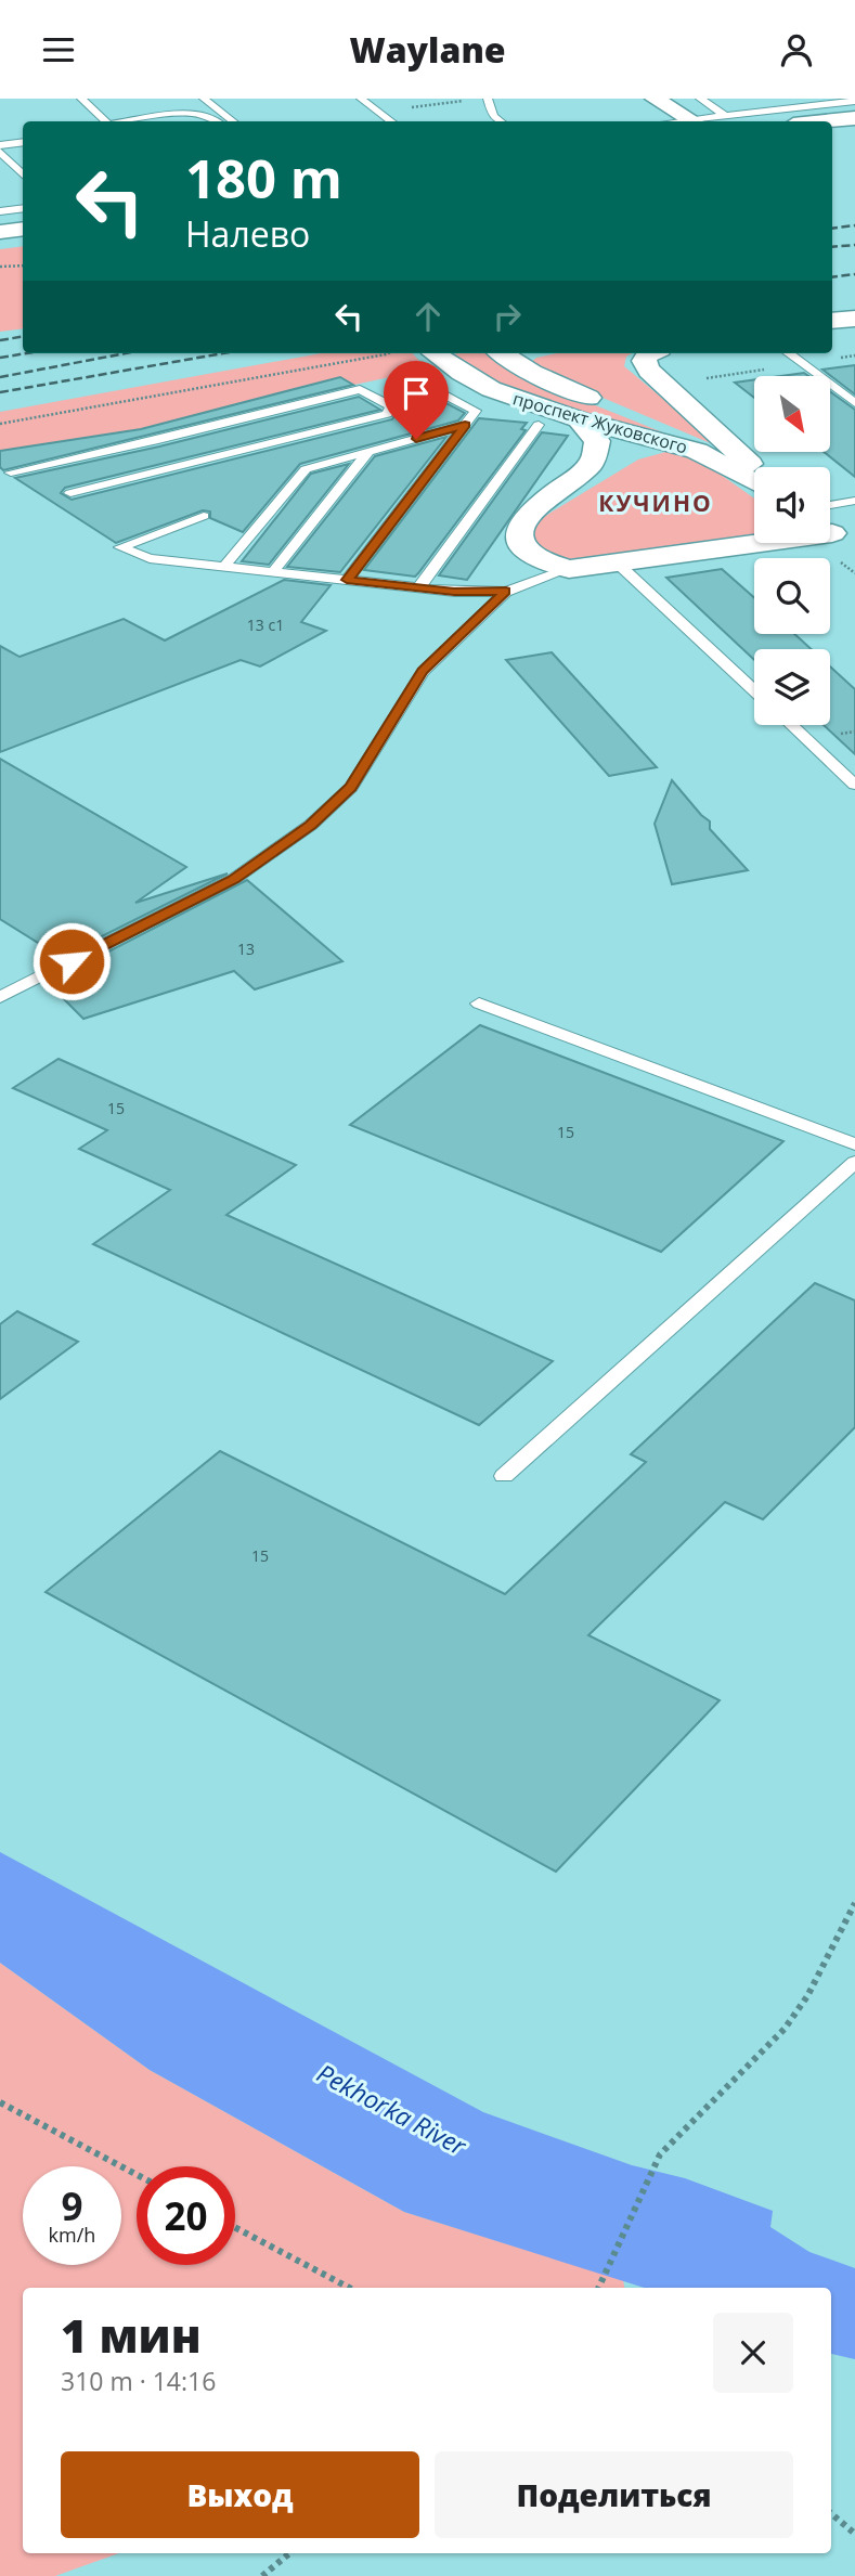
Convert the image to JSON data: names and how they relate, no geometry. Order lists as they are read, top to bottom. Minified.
{"streets":{"street":["проспект Жуковского"]},"districts":["КУЧИНО"],"water":["Pekhorka River"],"house_numbers":["13 с1","13","15","15","15"],"north":"bottom right","page":{"header":"Waylane","turn":["180 m","Налево"],"speed":"9 km/h","limit":"20","heading":["1 мин","310 m · 14:16"],"buttons":["Выход","Поделиться"]}}
